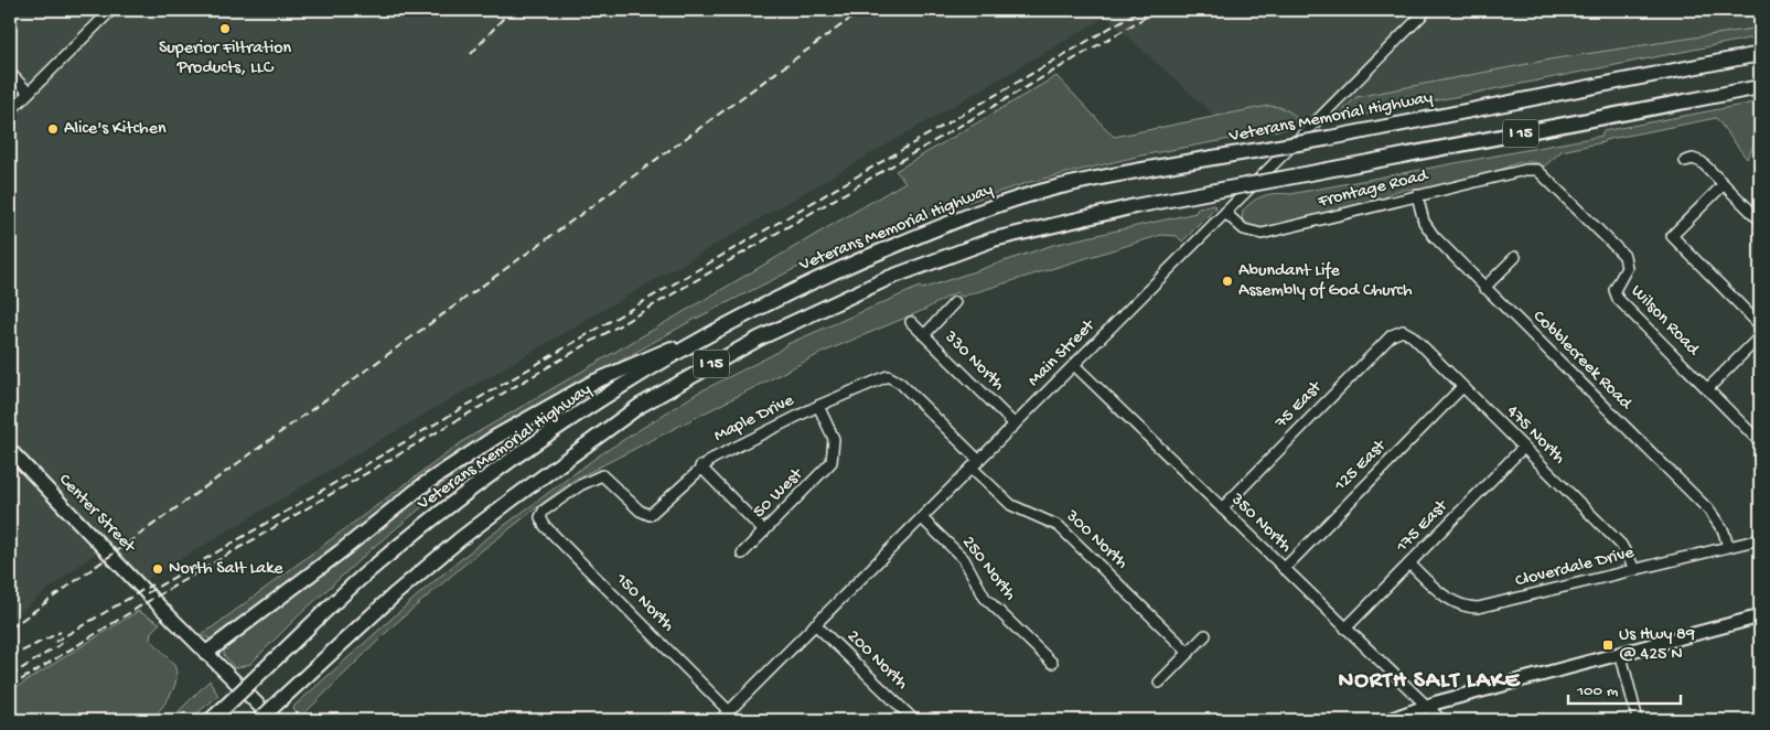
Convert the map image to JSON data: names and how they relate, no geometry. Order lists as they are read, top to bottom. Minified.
{"streets":{"highway":["Veterans Memorial Highway","I 15"],"main road":["Center Street"],"street":["Frontage Road","Wilson Road","Main Street","Cobblecreek Road","330 North","75 East","Maple Drive","475 North","125 East","50 West","350 North","175 East","300 North","Cloverdale Drive","250 North","150 North","200 North"]},"crossings":[["Frontage Road","Wilson Road"],["Frontage Road","Main Street"],["Frontage Road","Cobblecreek Road"],["Main Street","330 North"],["Main Street","350 North"],["Main Street","300 North"],["Main Street","250 North"],["Main Street","150 North"],["Main Street","200 North"],["Cobblecreek Road","Cloverdale Drive"],["75 East","475 North"],["75 East","350 North"],["Maple Drive","50 West"],["Maple Drive","300 North"],["Maple Drive","150 North"],["475 North","125 East"],["475 North","175 East"],["475 North","Cloverdale Drive"],["125 East","350 North"],["350 North","175 East"],["175 East","Cloverdale Drive"]],"districts":["NORTH SALT LAKE"],"places":{"other":["Superior Filtration Products, LLC","Alice's Kitchen","Abundant Life Assembly of God Church","North Salt Lake"],"transit":["Us Hwy 89 @ 425 N"]},"scale_bar":"100 m"}
